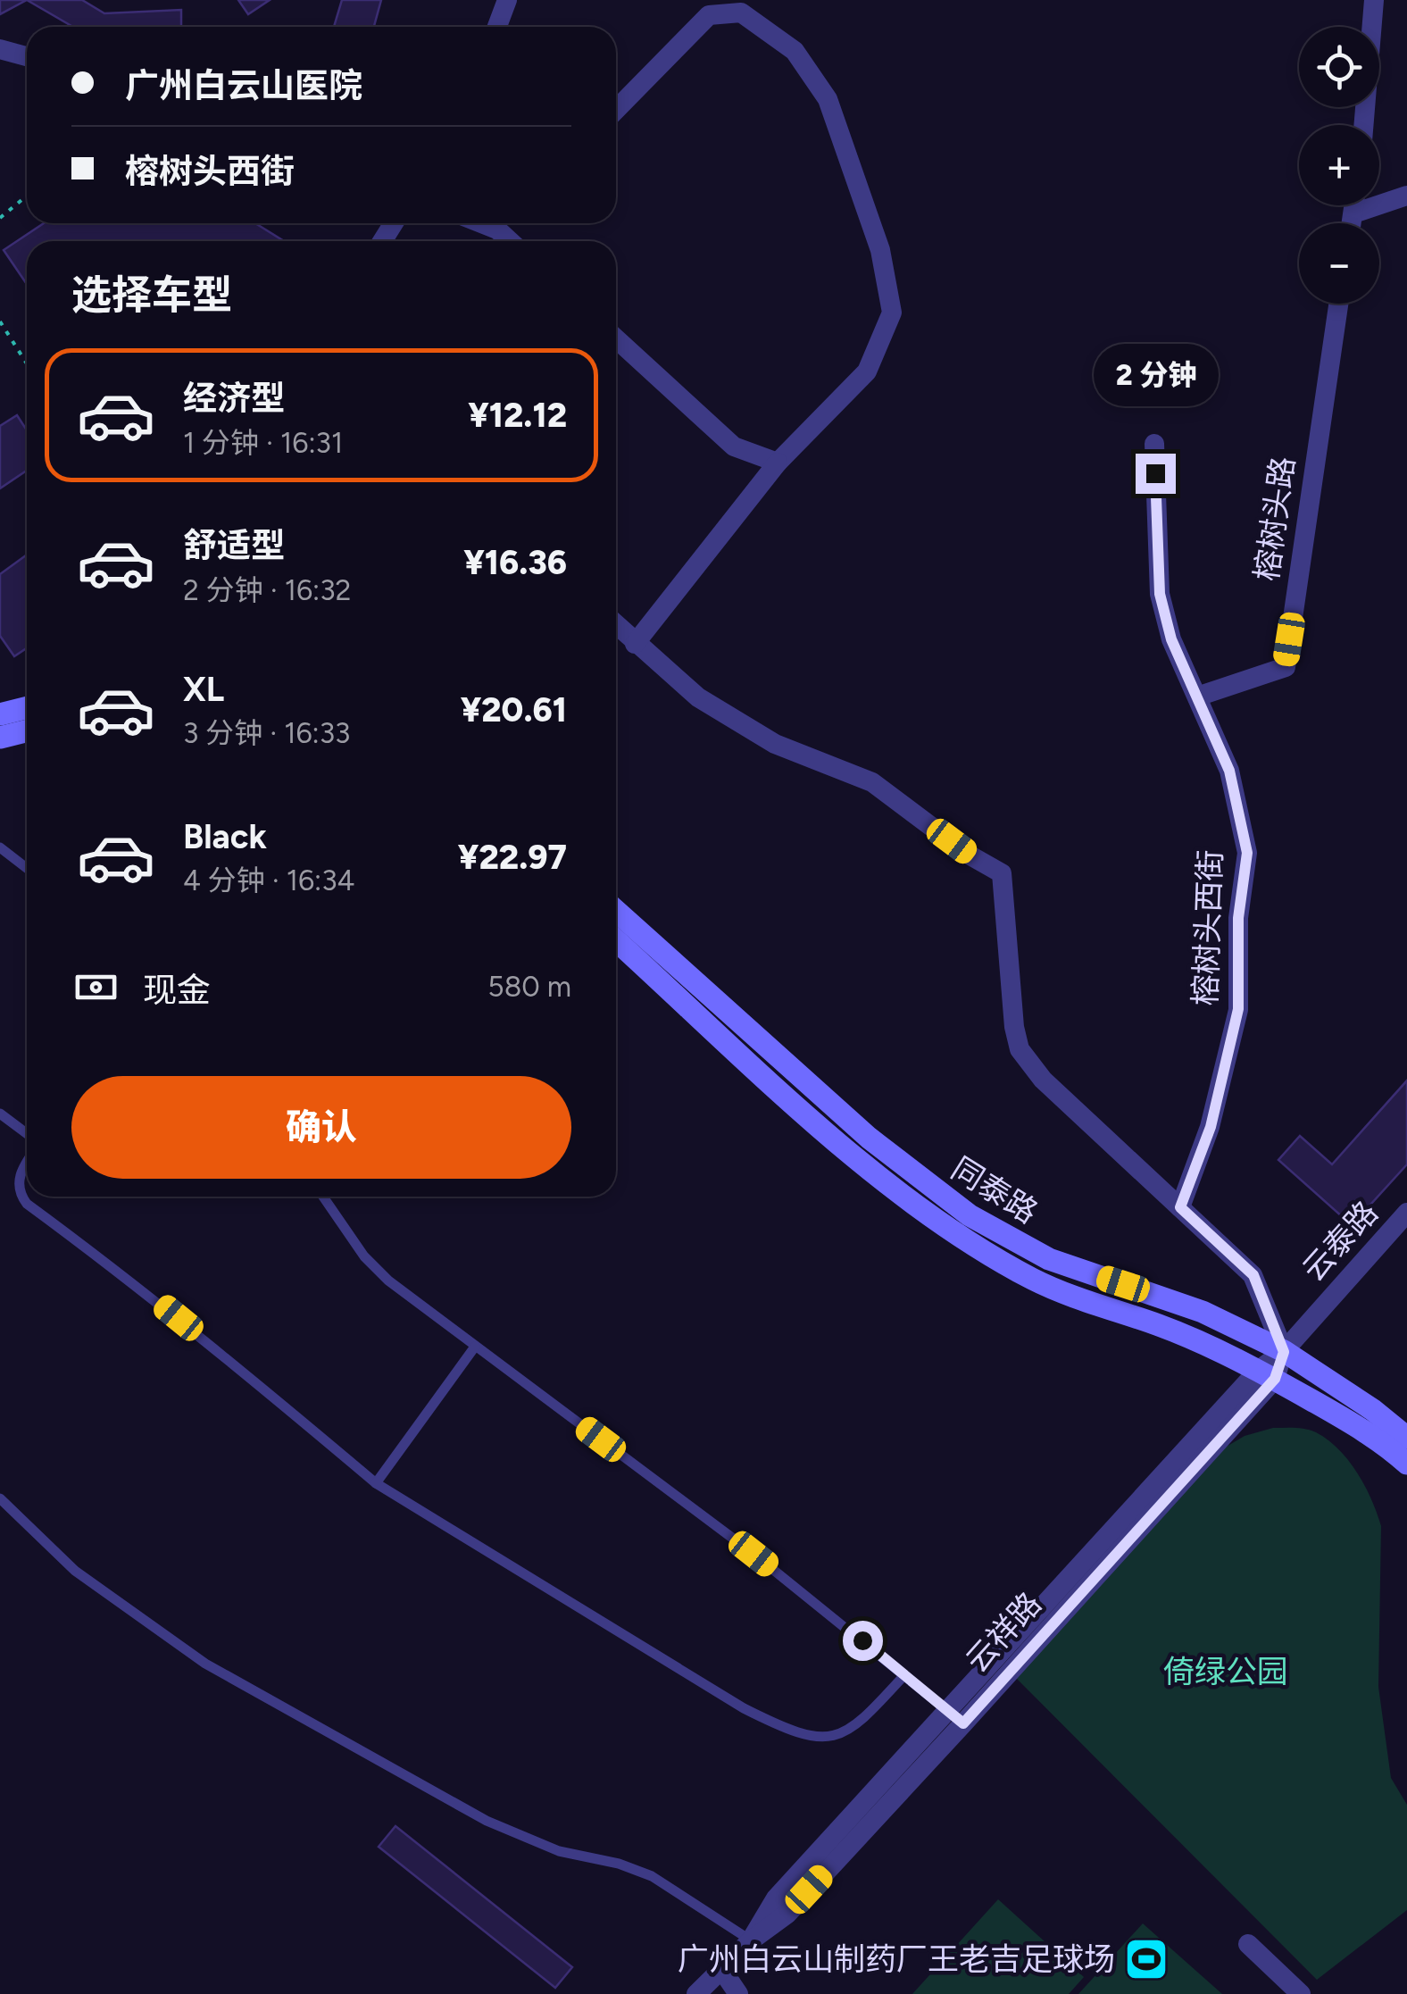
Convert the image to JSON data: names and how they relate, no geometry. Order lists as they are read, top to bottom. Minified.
{"streets":{"main road":["同泰路"],"street":["榕树头路","榕树头西街","云泰路","云祥路"]},"crossings":[["榕树头路","榕树头西街"],["同泰路","云泰路"],["同泰路","云祥路"],["云泰路","云祥路"]],"parks":["倚绿公园"],"places":{"sports":["广州白云山制药厂王老吉足球场"]},"page":{"map_buttons":["+","−"],"banner":["广州白云山医院","榕树头西街"],"heading":"选择车型","bubble":"2 分钟","list":[{"name":"经济型","note":"1 分钟 · 16:31","value":"¥12.12"},{"name":"舒适型","note":"2 分钟 · 16:32","value":"¥16.36"},{"name":"XL","note":"3 分钟 · 16:33","value":"¥20.61"},{"name":"Black","note":"4 分钟 · 16:34","value":"¥22.97"}],"pay":["现金","580 m"],"buttons":"确认"}}
